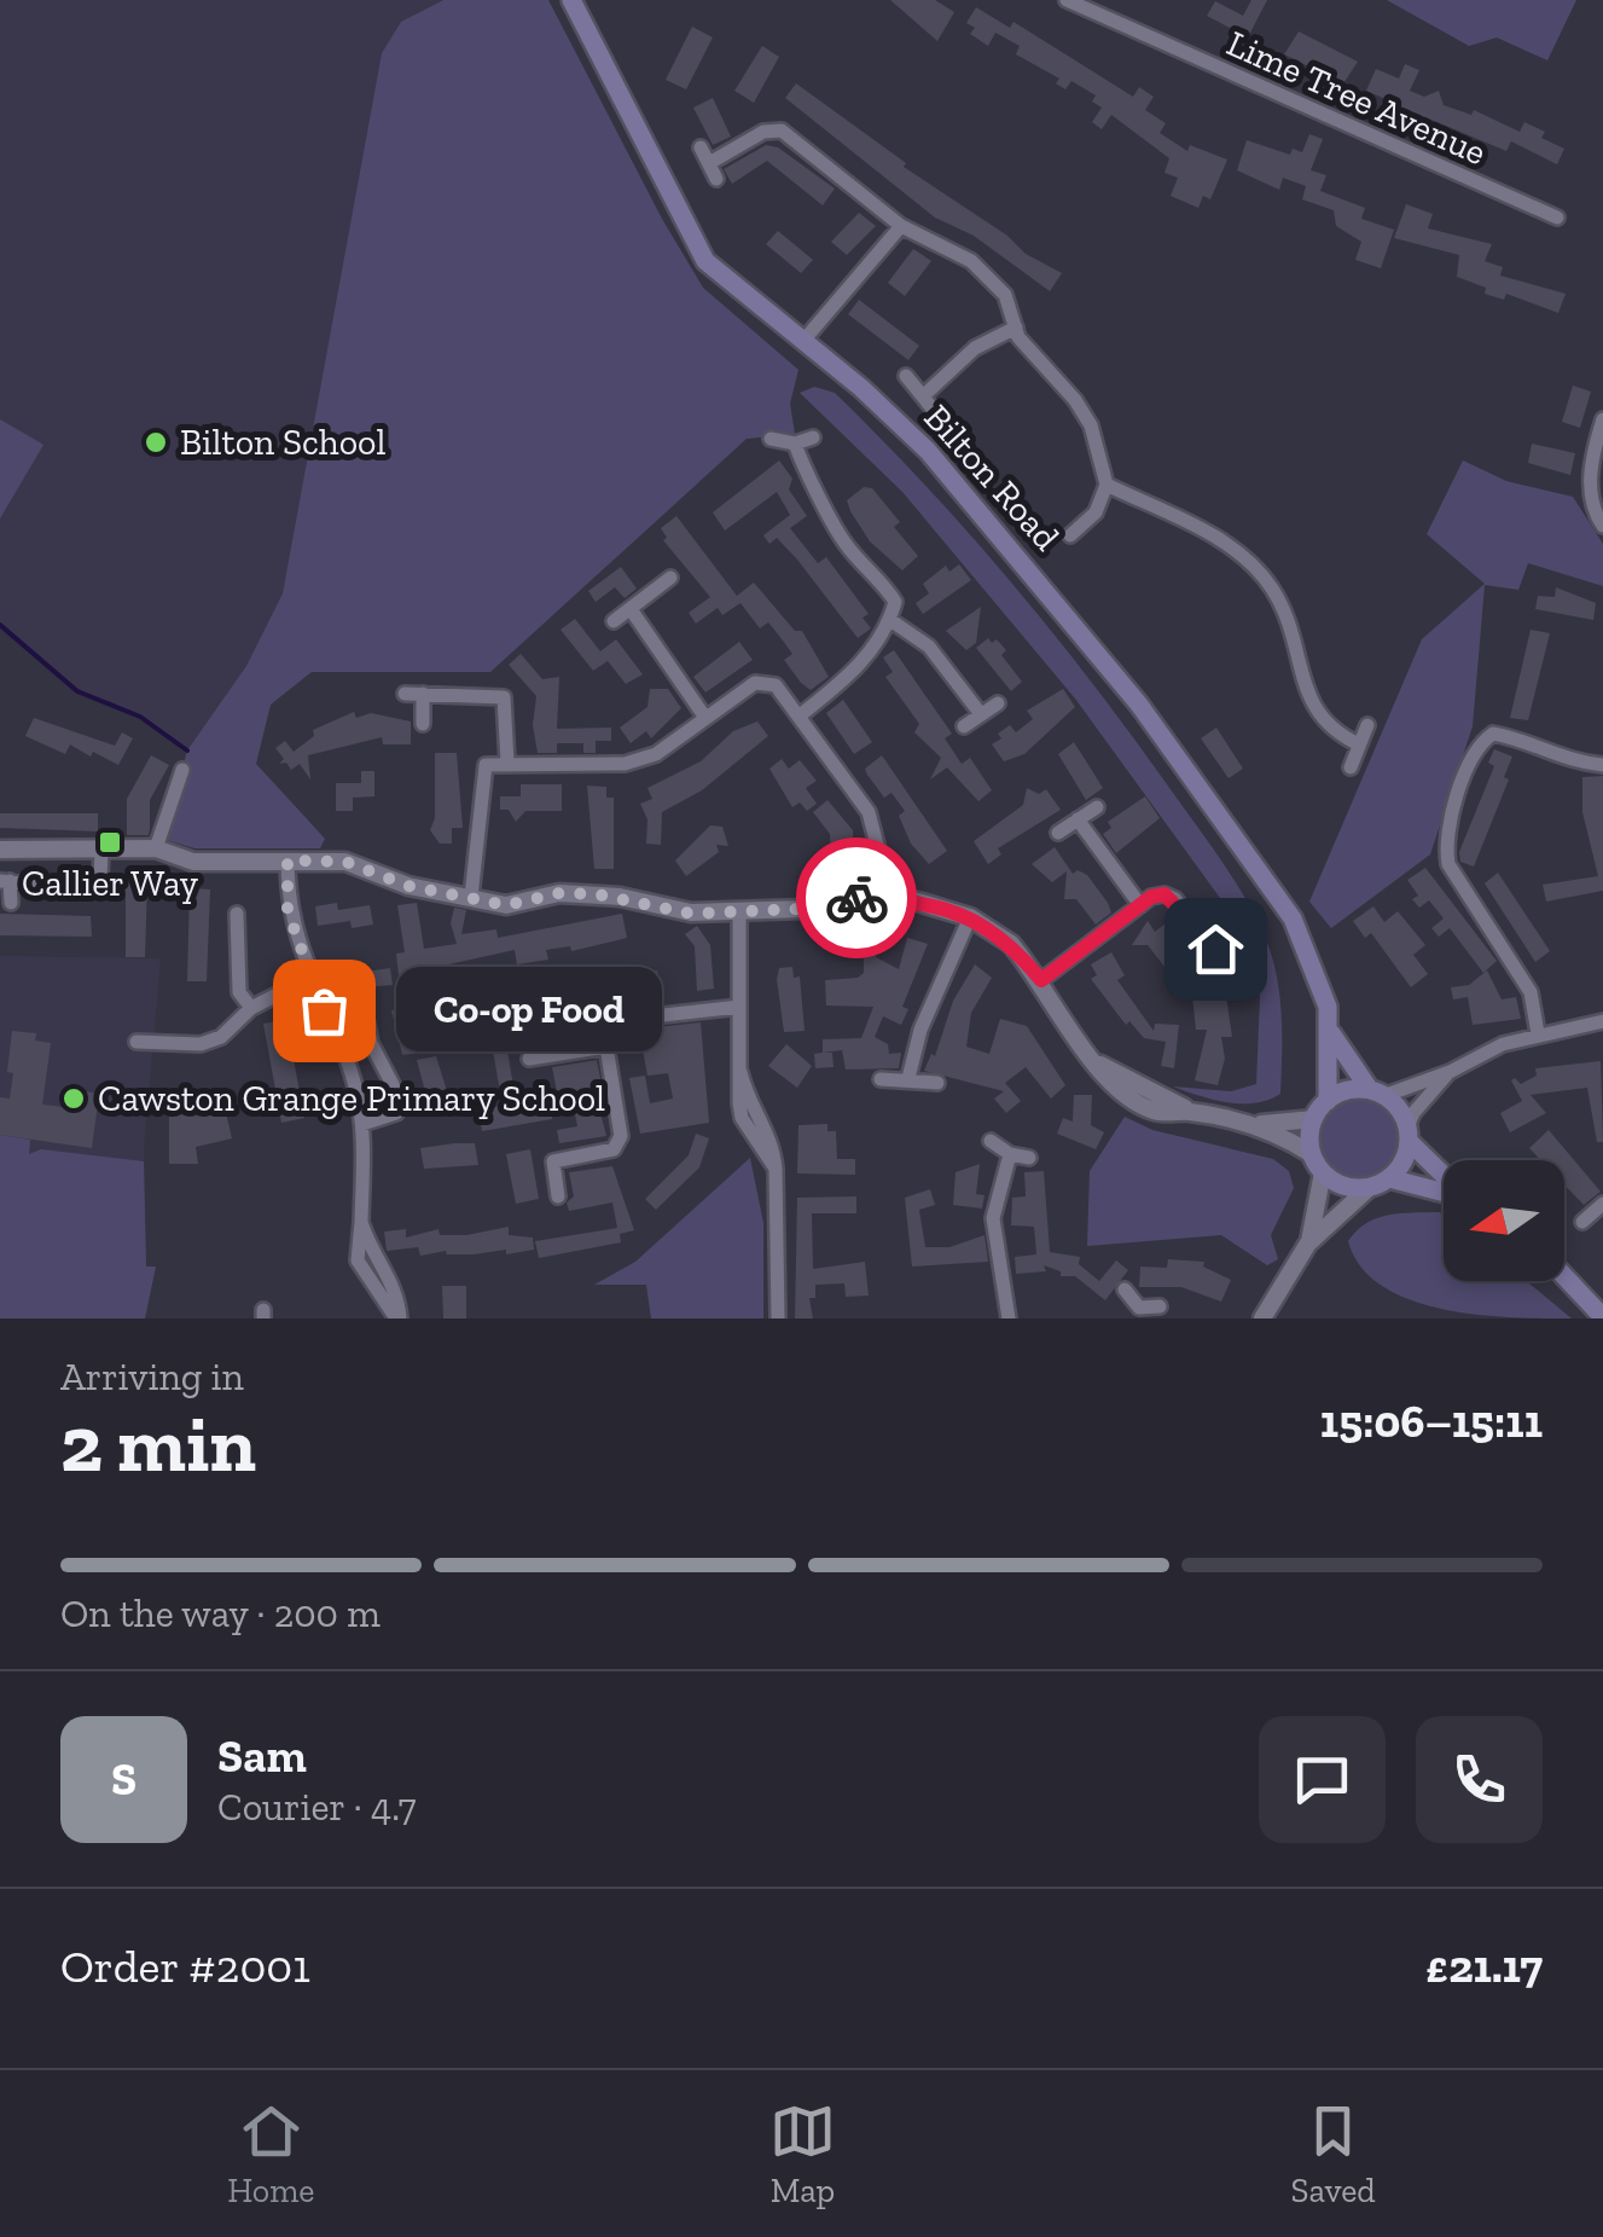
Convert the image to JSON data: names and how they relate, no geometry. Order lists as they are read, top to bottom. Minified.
{"streets":{"main road":["Bilton Road"],"street":["Lime Tree Avenue"]},"places":{"other":["Bilton School","Co-op Food","Cawston Grange Primary School"],"transit":["Callier Way"]},"north":"left","page":{"bubble":"Co-op Food","heading":["2 min","Arriving in","15:06–15:11"],"panel":["Sam","Courier · 4.7","Order #2001","£21.17"],"bar":"On the way · 200 m","round":"S","tabs":["Home","Map","Saved"]}}
